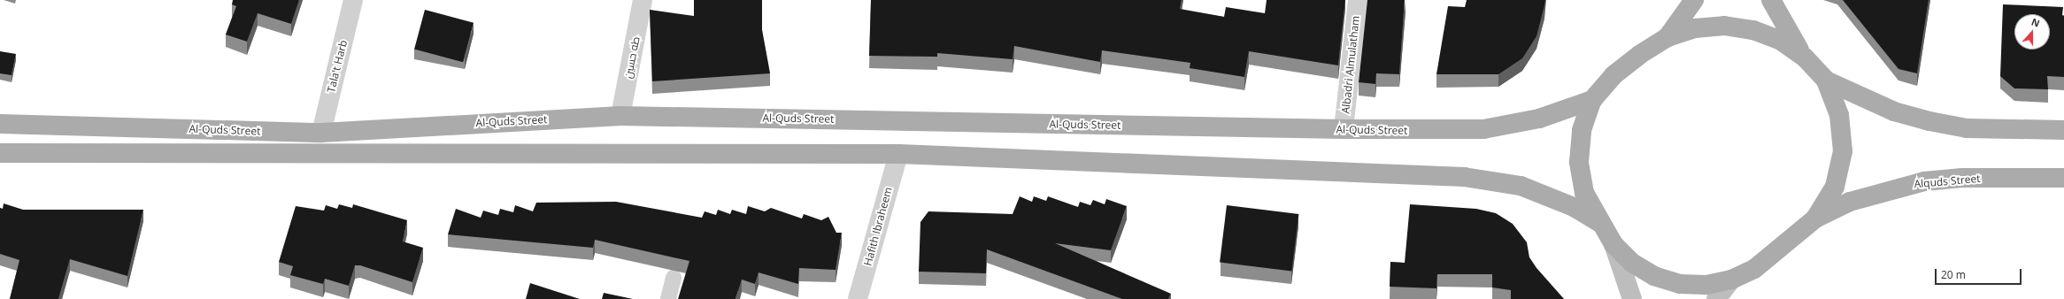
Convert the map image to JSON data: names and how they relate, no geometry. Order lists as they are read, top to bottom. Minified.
{"streets":{"main road":["Al-Quds Street","Alquds Street"],"street":["طه حسين","Albadri Almulatham","Tala't Harb","Hafith Ibraheem"]},"crossings":[["طه حسين","Al-Quds Street"],["Albadri Almulatham","Al-Quds Street"],["Tala't Harb","Al-Quds Street"]],"scale_bar":"20 m","north":"top"}
